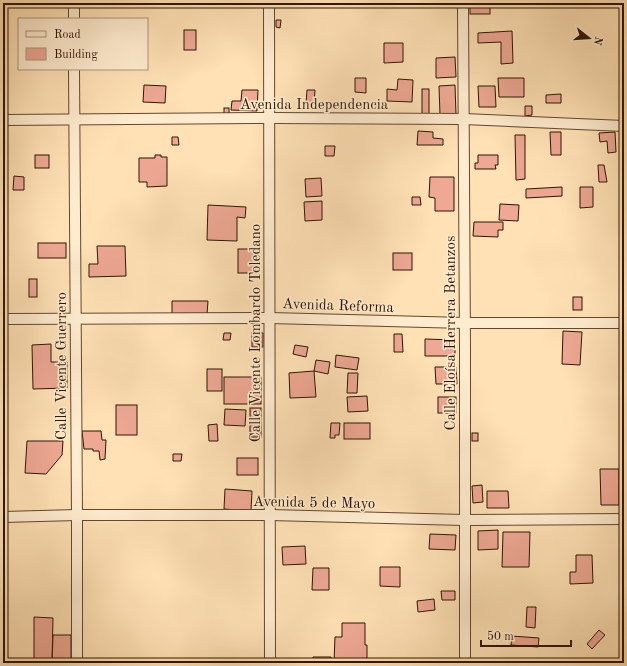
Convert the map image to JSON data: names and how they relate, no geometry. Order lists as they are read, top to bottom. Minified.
{"streets":{"street":["Avenida Independencia","Avenida Reforma","Calle Vicente Lombardo Toledano","Calle Eloísa Herrera Betanzos","Calle Vicente Guerrero","Avenida 5 de Mayo"]},"crossings":[["Avenida Independencia","Calle Vicente Lombardo Toledano"],["Avenida Independencia","Calle Eloísa Herrera Betanzos"],["Avenida Independencia","Calle Vicente Guerrero"],["Avenida Reforma","Calle Vicente Lombardo Toledano"],["Avenida Reforma","Calle Eloísa Herrera Betanzos"],["Avenida Reforma","Calle Vicente Guerrero"],["Calle Vicente Lombardo Toledano","Avenida 5 de Mayo"],["Calle Eloísa Herrera Betanzos","Avenida 5 de Mayo"],["Calle Vicente Guerrero","Avenida 5 de Mayo"]],"legend":["Road","Building"],"scale_bar":"50 m","north":"right"}
